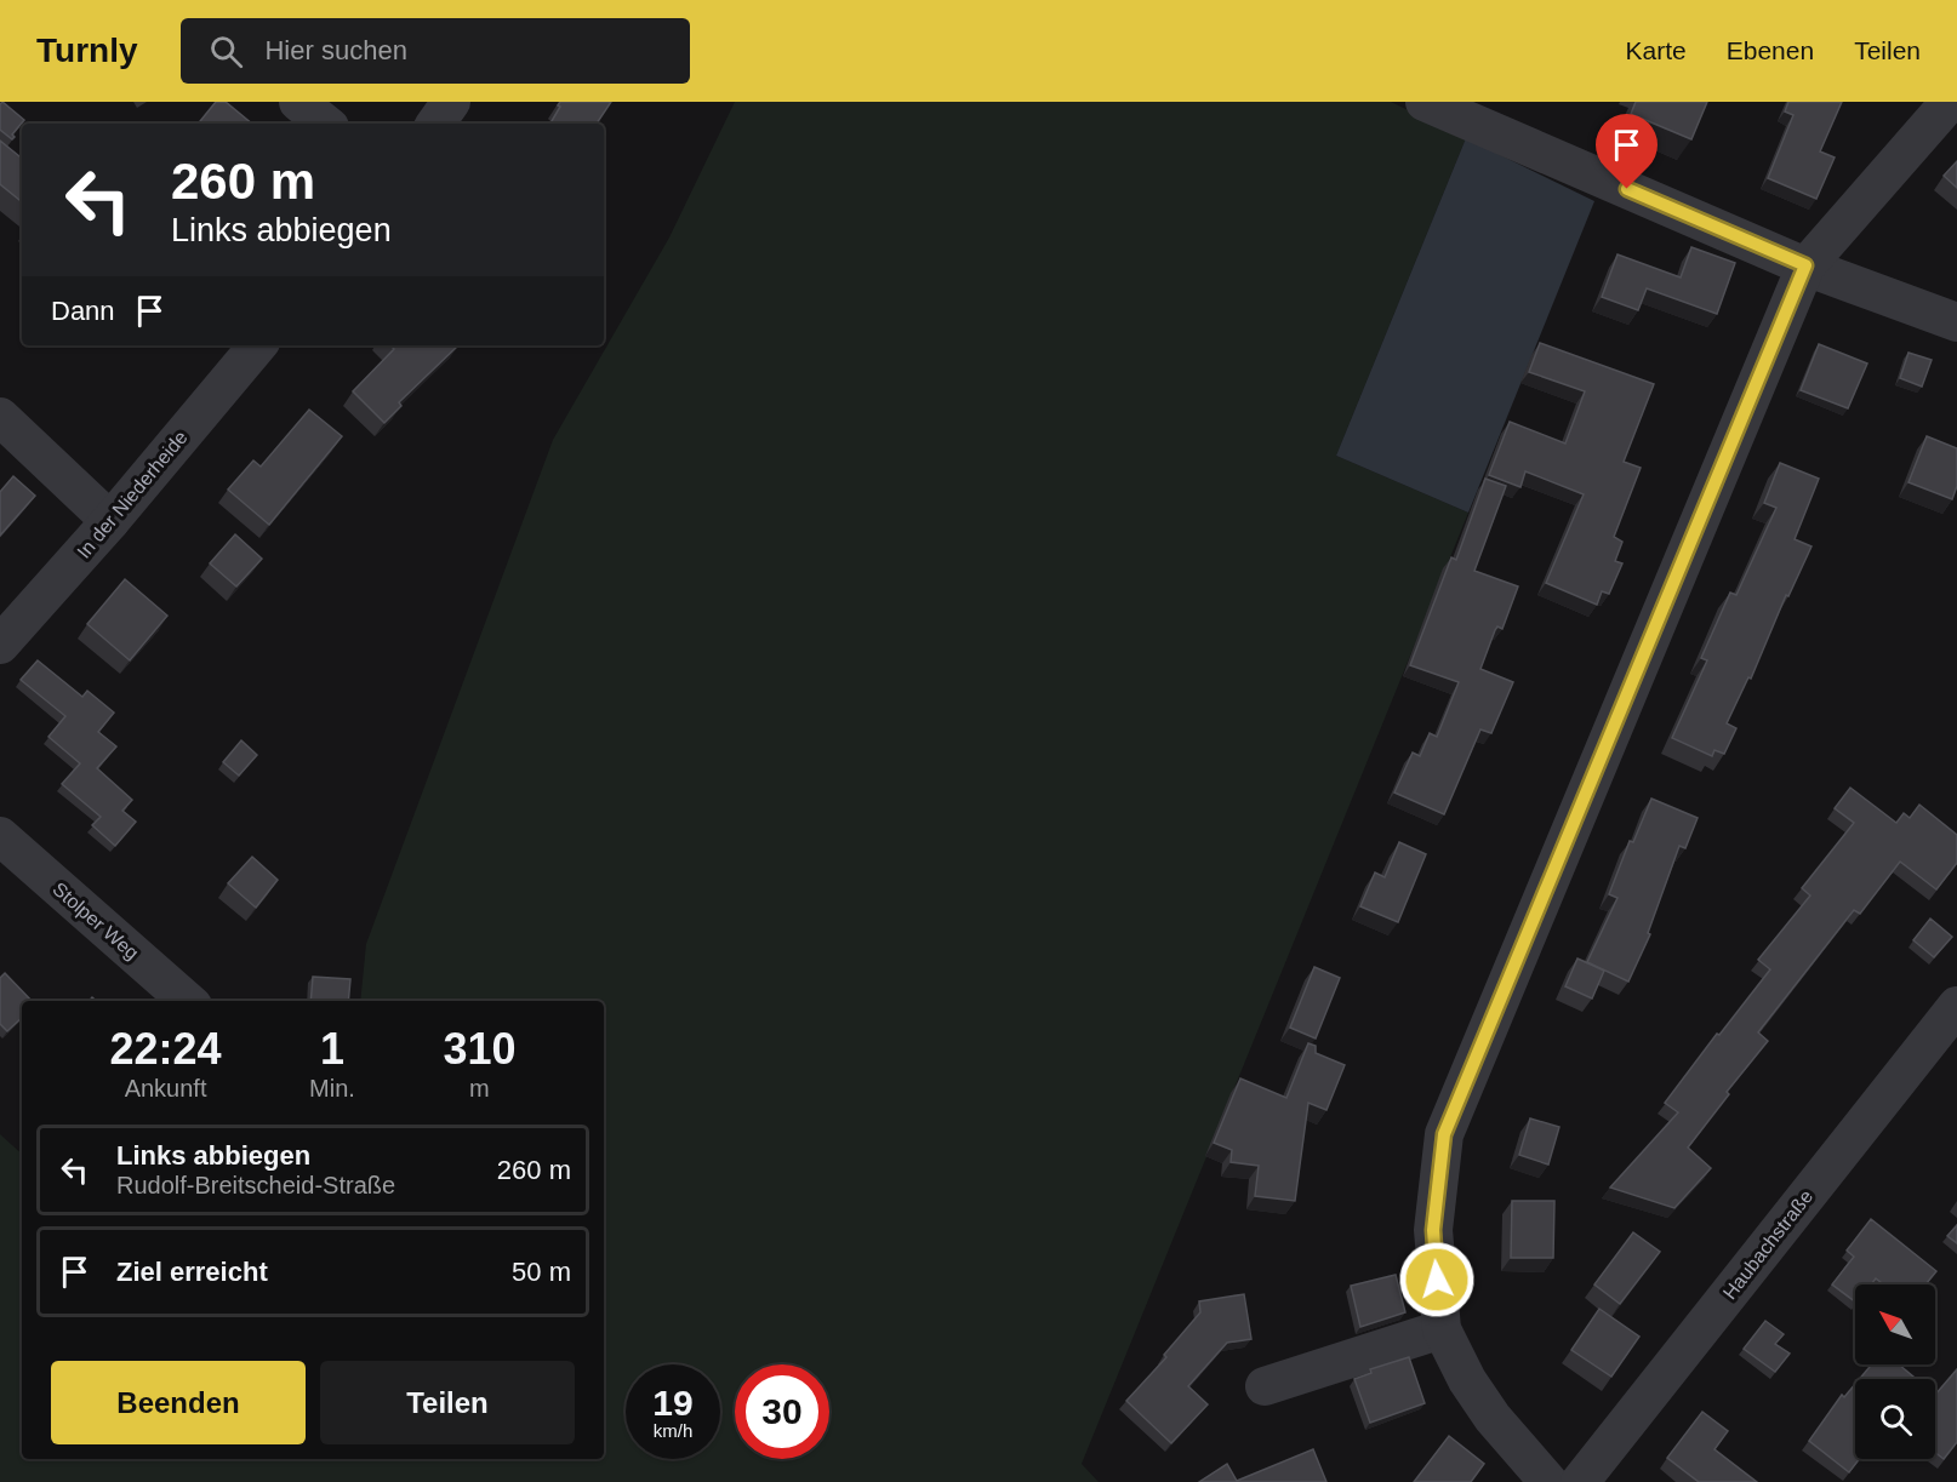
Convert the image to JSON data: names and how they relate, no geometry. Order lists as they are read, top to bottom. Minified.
{"streets":{"street":["In der Niederheide","Stolper Weg","Haubachstraße"]},"north":"top left","page":{"header":"Turnly","search":"Hier suchen","nav":["Karte","Ebenen","Teilen"],"turn":["260 m","Links abbiegen"],"then":"Dann","eta":["22:24","Ankunft","1","Min.","310","m"],"list":[{"name":"Links abbiegen","note":"Rudolf-Breitscheid-Straße","value":"260 m"},{"name":"Ziel erreicht","value":"50 m"}],"buttons":["Beenden","Teilen"],"speed":"19 km/h","limit":"30"}}
